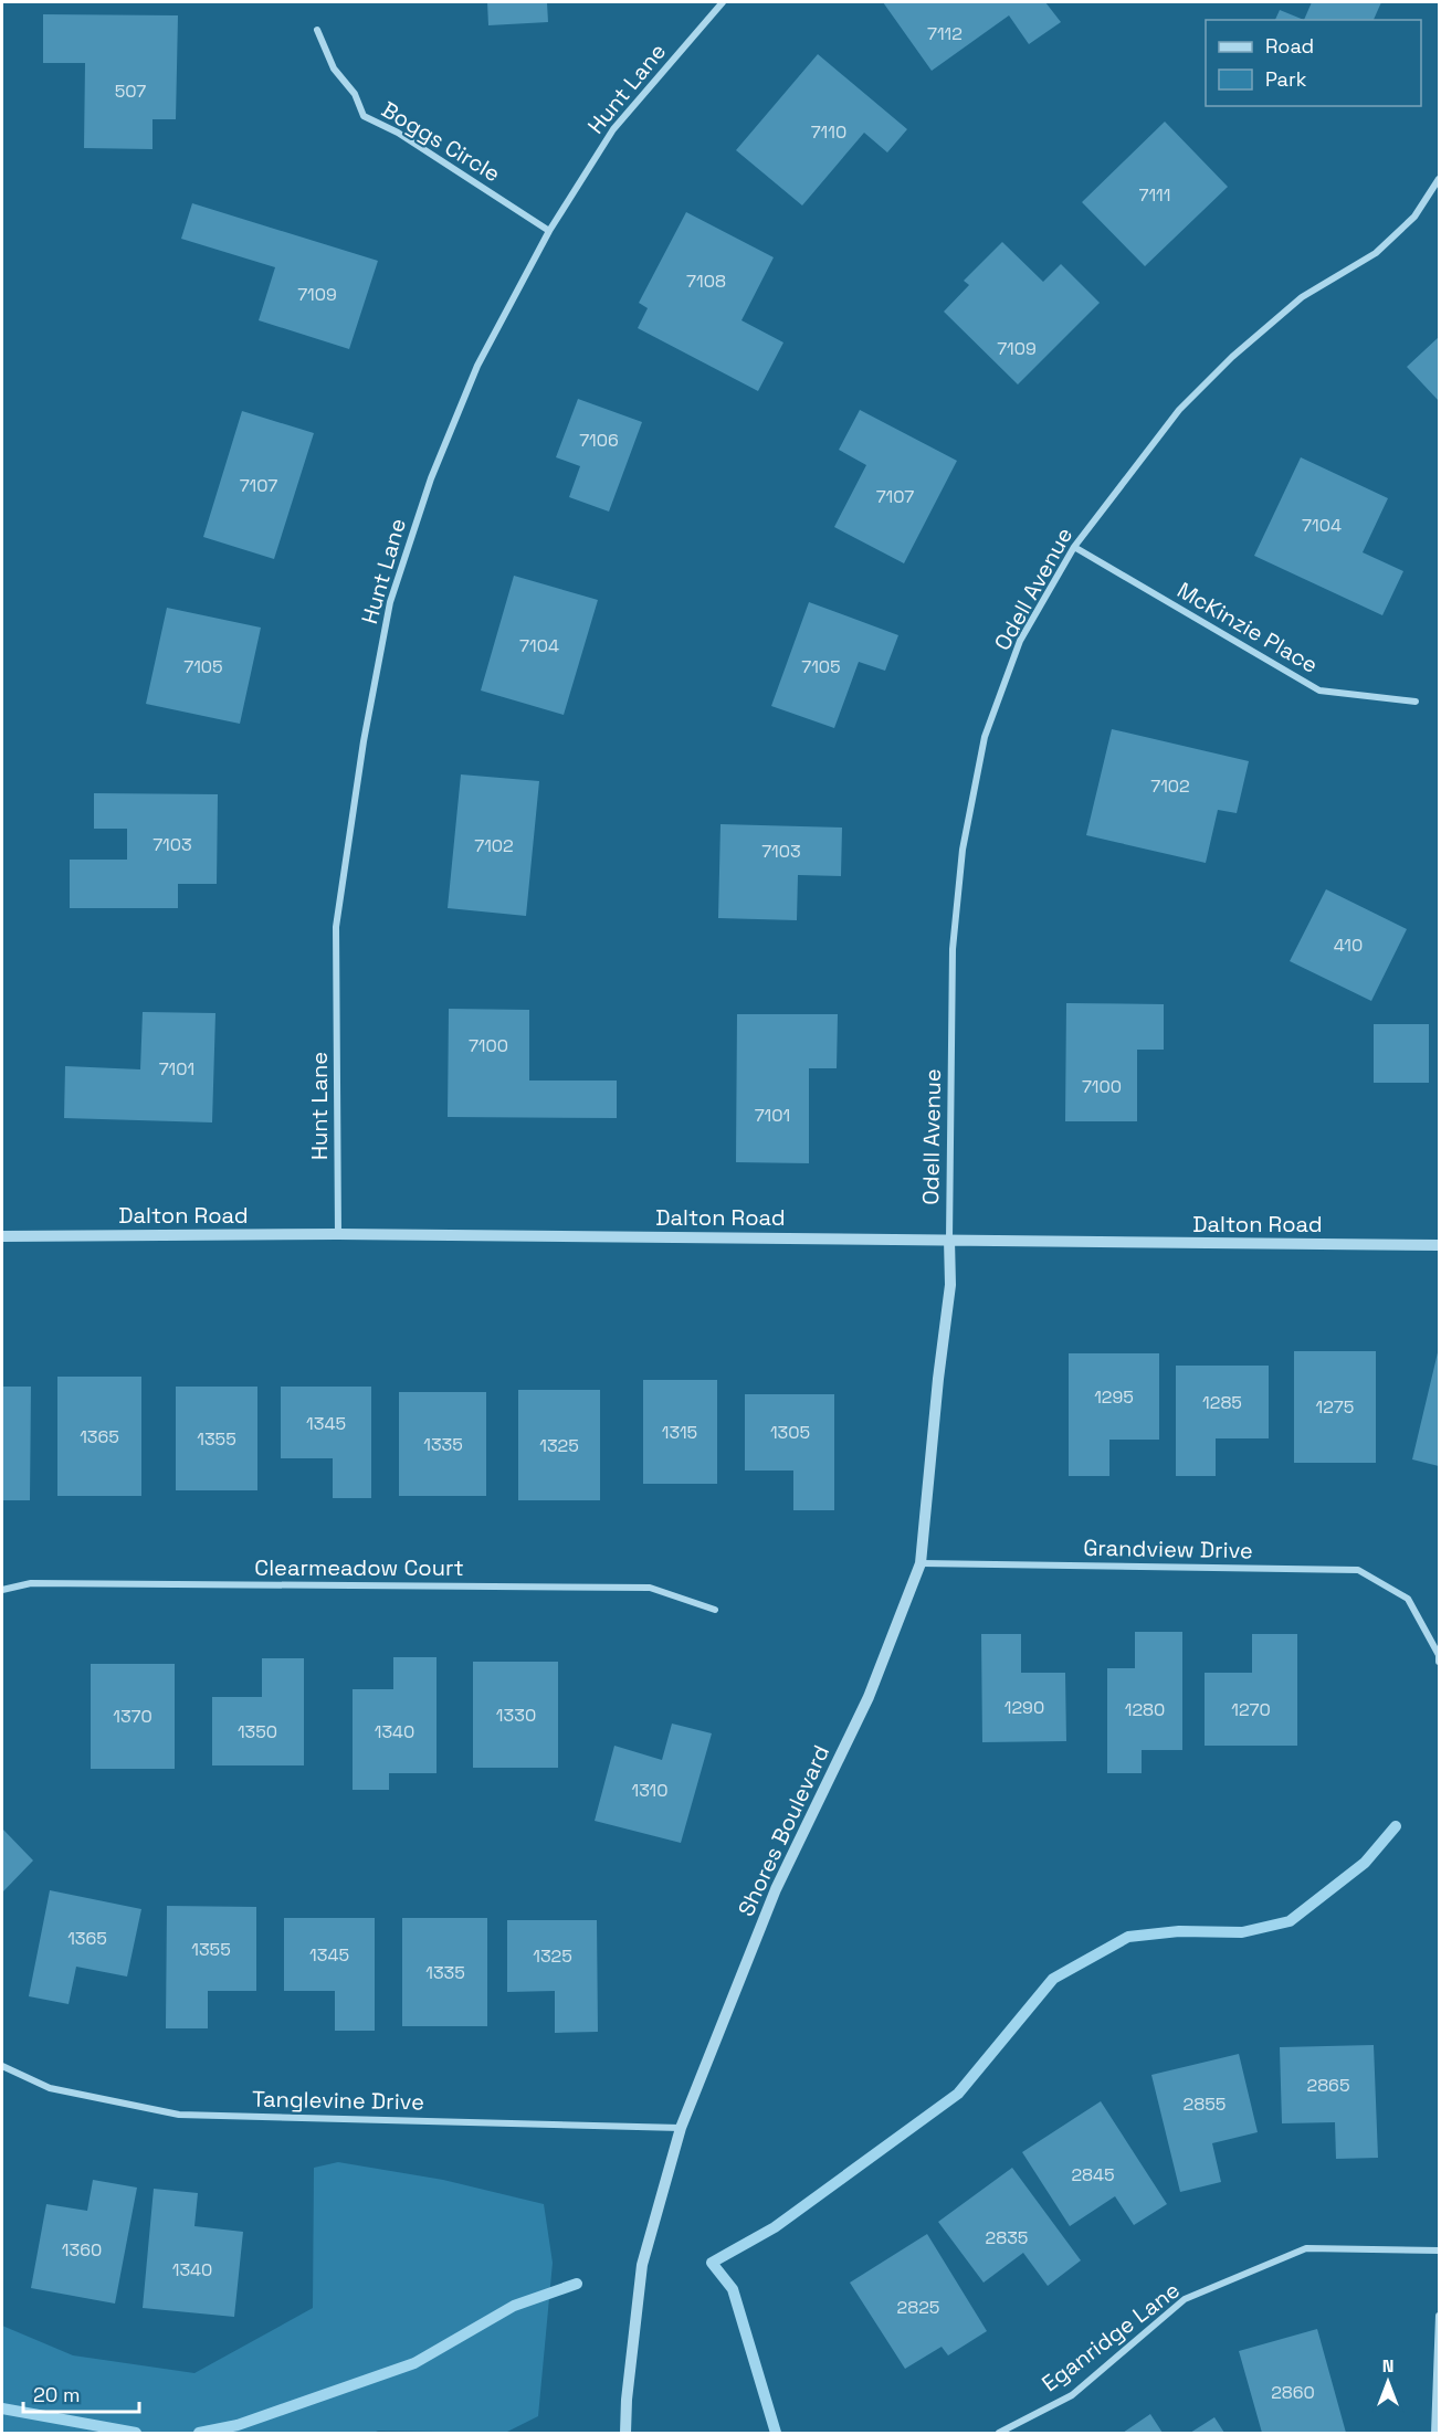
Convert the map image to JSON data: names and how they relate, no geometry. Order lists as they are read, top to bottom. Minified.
{"streets":{"street":["Hunt Lane","Boggs Circle","Odell Avenue","McKinzie Place","Dalton Road","Grandview Drive","Clearmeadow Court","Shores Boulevard","Tanglevine Drive","Eganridge Lane"]},"crossings":[["Hunt Lane","Boggs Circle"],["Hunt Lane","Dalton Road"],["Odell Avenue","McKinzie Place"],["Odell Avenue","Dalton Road"],["Odell Avenue","Shores Boulevard"],["Dalton Road","Shores Boulevard"],["Grandview Drive","Shores Boulevard"],["Shores Boulevard","Tanglevine Drive"]],"house_numbers":["7112","507","7110","7111","7108","7109","7109","7106","7107","7107","7104","7104","7105","7105","7102","7103","7102","7103","410","7100","7101","7100","7101","1295","1285","1275","1345","1315","1305","1365","1355","1335","1325","1290","1280","1270","1330","1370","1350","1340","1310","1365","1355","1345","1325","1335","2865","2855","2845","2835","1360","1340","2825","2860"],"legend":["Road","Park"],"scale_bar":"20 m","north":"top"}
